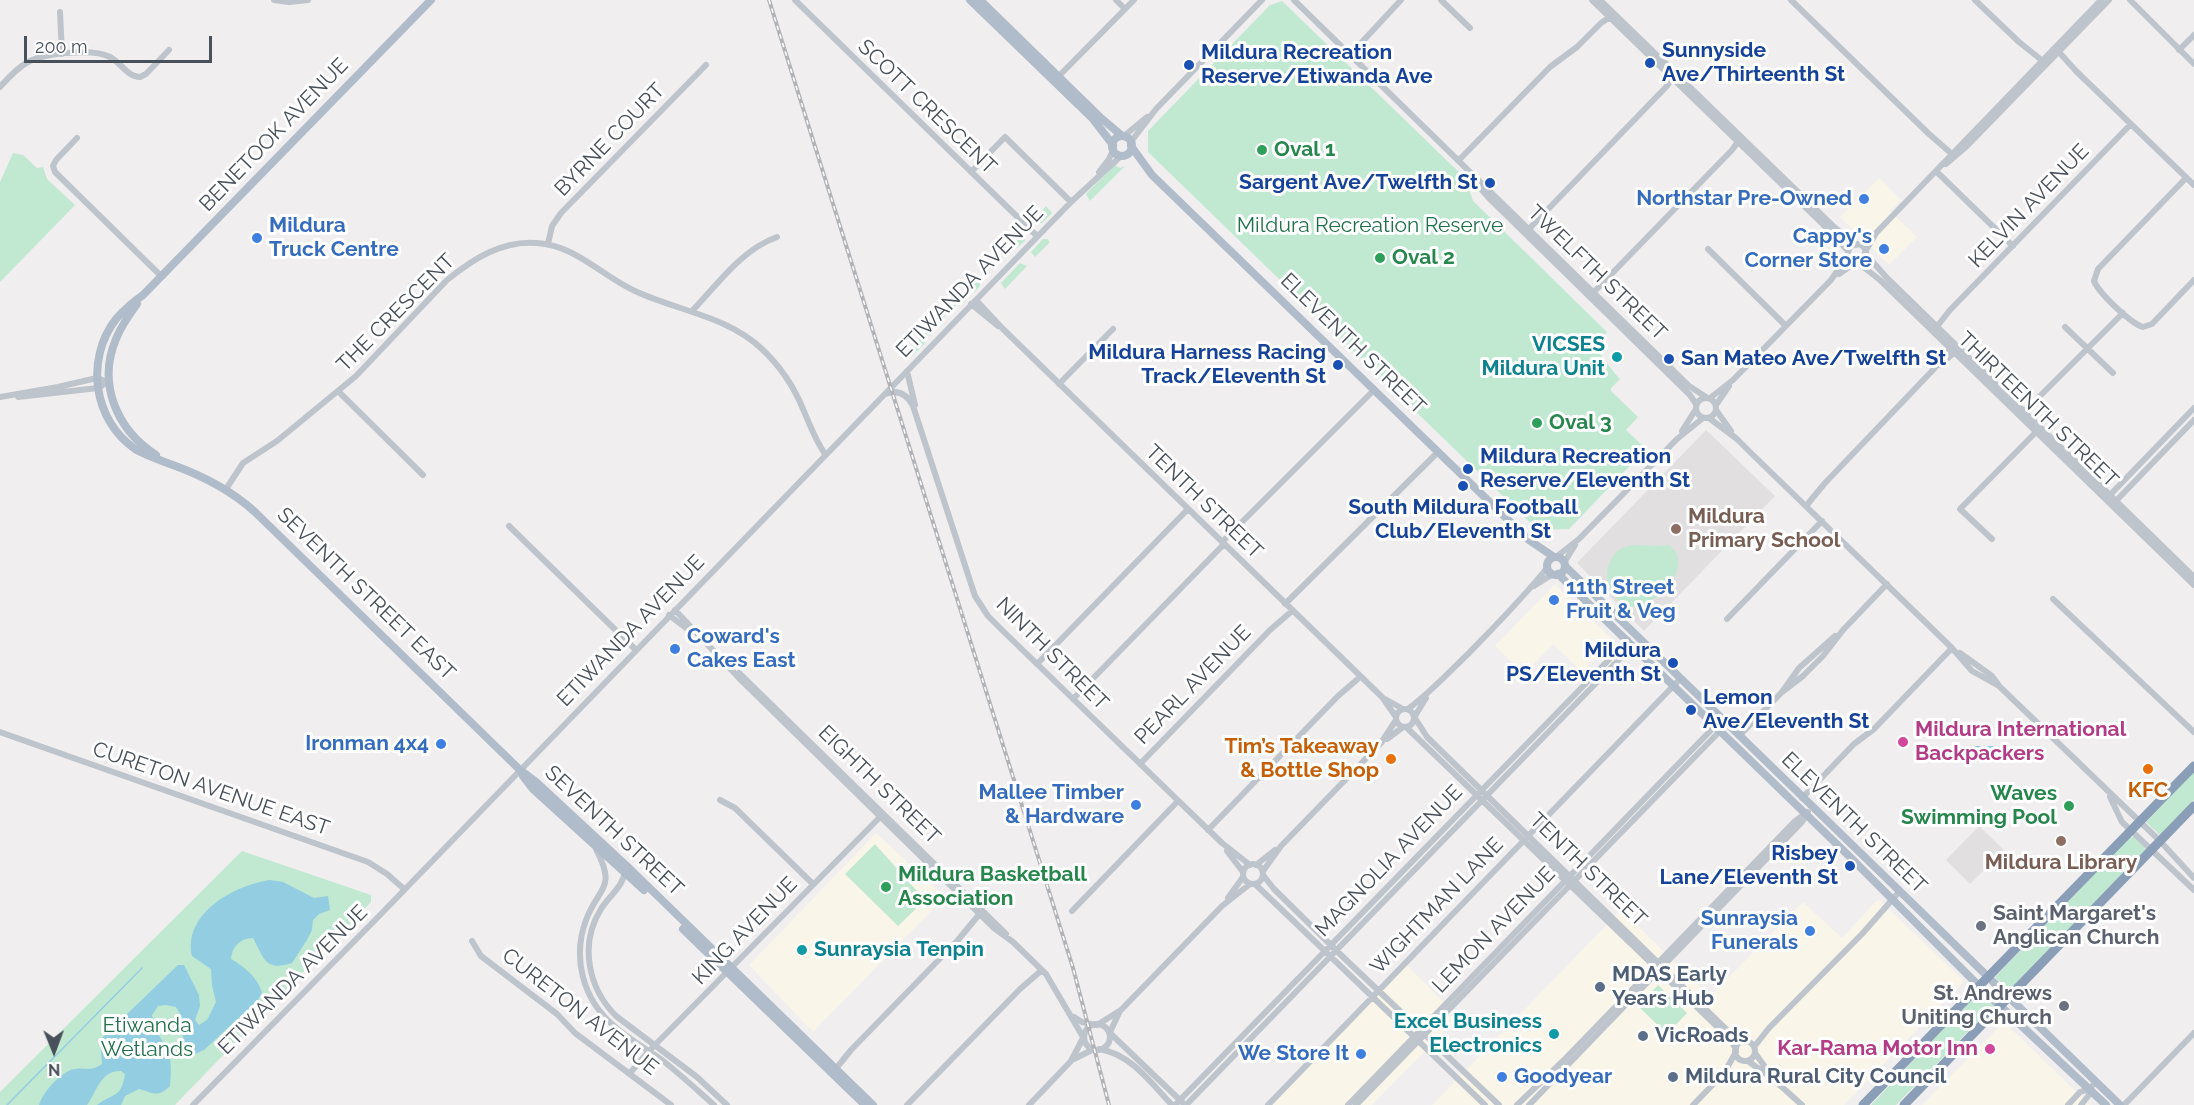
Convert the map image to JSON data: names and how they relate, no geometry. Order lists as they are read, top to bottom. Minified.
{"streets":{"main road":["BENETOOK AVENUE","ELEVENTH STREET","SEVENTH STREET EAST","SEVENTH STREET"],"street":["SCOTT CRESCENT","BYRNE COURT","KELVIN AVENUE","TWELFTH STREET","ETIWANDA AVENUE","THE CRESCENT","THIRTEENTH STREET","TENTH STREET","NINTH STREET","PEARL AVENUE","EIGHTH STREET","CURETON AVENUE EAST","MAGNOLIA AVENUE","WIGHTMAN LANE","LEMON AVENUE","KING AVENUE","CURETON AVENUE"]},"crossings":[["SCOTT CRESCENT","ETIWANDA AVENUE"],["BENETOOK AVENUE","SEVENTH STREET EAST"],["BYRNE COURT","THE CRESCENT"],["KELVIN AVENUE","THIRTEENTH STREET"],["ETIWANDA AVENUE","THE CRESCENT"],["ETIWANDA AVENUE","ELEVENTH STREET"],["ETIWANDA AVENUE","TENTH STREET"],["ETIWANDA AVENUE","SEVENTH STREET EAST"],["ETIWANDA AVENUE","NINTH STREET"],["ETIWANDA AVENUE","EIGHTH STREET"],["ETIWANDA AVENUE","CURETON AVENUE EAST"],["ETIWANDA AVENUE","SEVENTH STREET"],["THE CRESCENT","SEVENTH STREET EAST"],["ELEVENTH STREET","PEARL AVENUE"],["ELEVENTH STREET","MAGNOLIA AVENUE"],["ELEVENTH STREET","WIGHTMAN LANE"],["ELEVENTH STREET","LEMON AVENUE"],["TENTH STREET","PEARL AVENUE"],["TENTH STREET","MAGNOLIA AVENUE"],["TENTH STREET","WIGHTMAN LANE"],["TENTH STREET","LEMON AVENUE"],["SEVENTH STREET EAST","SEVENTH STREET"],["NINTH STREET","PEARL AVENUE"],["EIGHTH STREET","KING AVENUE"],["SEVENTH STREET","KING AVENUE"],["SEVENTH STREET","CURETON AVENUE"],["KING AVENUE","CURETON AVENUE"]],"parks":["Mildura Recreation Reserve","Etiwanda Wetlands"],"places":["Sunnyside Ave/Thirteenth St","Mildura Recreation Reserve/Etiwanda Ave","Oval 1","Sargent Ave/Twelfth St","Northstar Pre-Owned","Mildura Truck Centre","Cappy's Corner Store","Oval 2","VICSES Mildura Unit","San Mateo Ave/Twelfth St","Mildura Harness Racing Track/Eleventh St","Oval 3","Mildura Recreation Reserve/Eleventh St","South Mildura Football Club/Eleventh St","Mildura Primary School","11th Street Fruit & Veg","Coward's Cakes East","Mildura PS/Eleventh St","Lemon Ave/Eleventh St","Mildura International Backpackers","Ironman 4x4","Tim’s Takeaway & Bottle Shop","KFC","Mallee Timber & Hardware","Waves Swimming Pool","Mildura Library","Risbey Lane/Eleventh St","Mildura Basketball Association","Saint Margaret's Anglican Church","Sunraysia Funerals","Sunraysia Tenpin","MDAS Early Years Hub","St. Andrews Uniting Church","Excel Business Electronics","VicRoads","Kar-Rama Motor Inn","We Store It","Goodyear","Mildura Rural City Council"],"scale_bar":"200 m","north":"bottom"}
